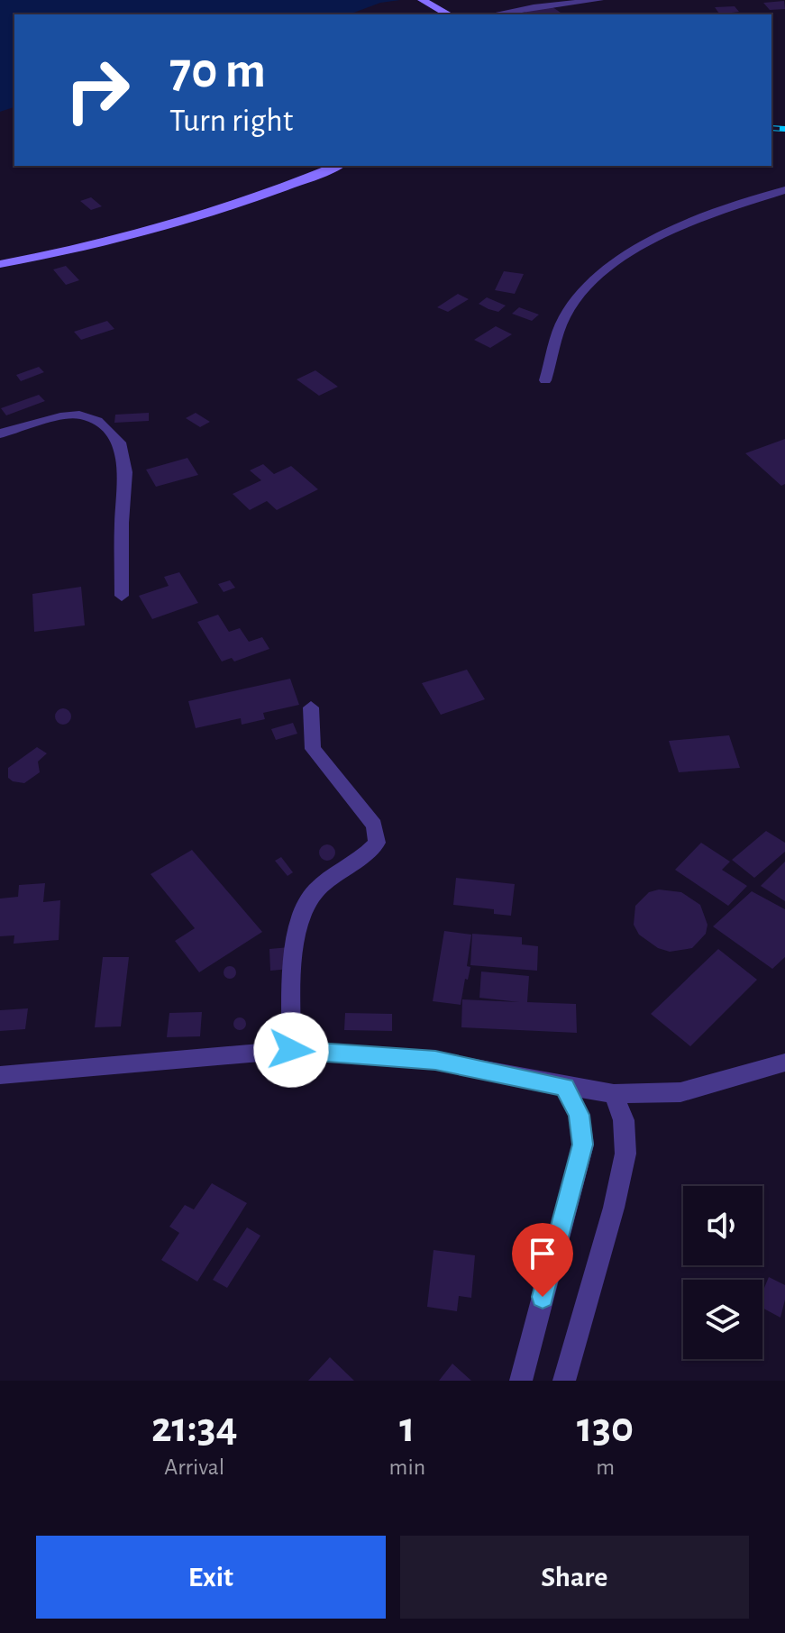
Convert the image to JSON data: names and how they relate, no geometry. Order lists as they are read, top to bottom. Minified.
{"page":{"turn":["70 m","Turn right"],"eta":["21:34","Arrival","1","min","130","m"],"buttons":["Exit","Share"]}}
